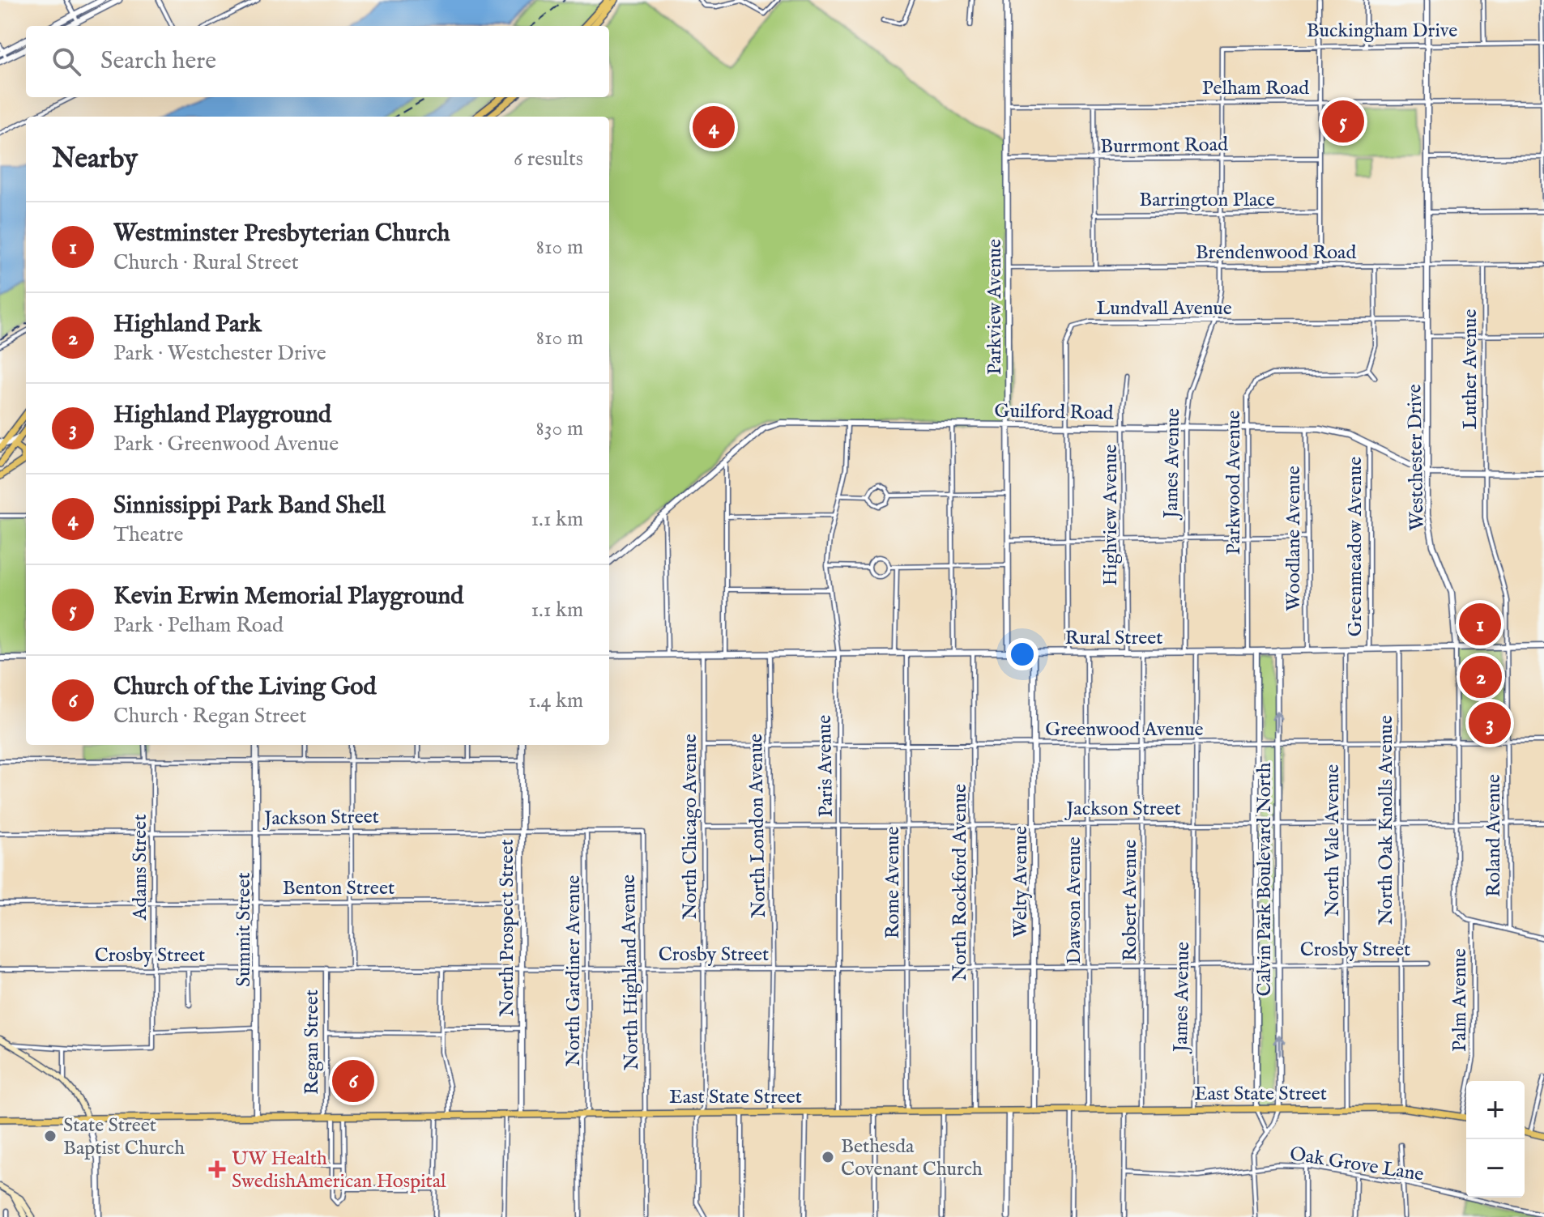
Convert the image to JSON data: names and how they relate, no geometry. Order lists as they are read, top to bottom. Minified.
{"streets":{"main road":["East State Street"],"street":["Buckingham Drive","Pelham Road","Burrmont Road","Barrington Place","Brendenwood Road","Parkview Avenue","Lundvall Avenue","Luther Avenue","Guilford Road","Westchester Drive","James Avenue","Parkwood Avenue","Highview Avenue","Woodlane Avenue","Greenmeadow Avenue","Rural Street","Greenwood Avenue","Paris Avenue","Jackson Street","North Oak Knolls Avenue","North London Avenue","North Chicago Avenue","Roland Avenue","North Vale Avenue","Adams Street","Calvin Park Boulevard North","Welty Avenue","Rome Avenue","North Rockford Avenue","Benton Street","Dawson Avenue","Robert Avenue","North Prospect Street","Summit Street","Crosby Street","North Gardiner Avenue","North Highland Avenue","Palm Avenue","Regan Street","Oak Grove Lane"]},"crossings":[["Buckingham Drive","Westchester Drive"],["Buckingham Drive","James Avenue"],["Pelham Road","Parkview Avenue"],["Pelham Road","Westchester Drive"],["Pelham Road","James Avenue"],["Burrmont Road","Parkview Avenue"],["Burrmont Road","James Avenue"],["Barrington Place","James Avenue"],["Brendenwood Road","Parkview Avenue"],["Brendenwood Road","Luther Avenue"],["Brendenwood Road","Westchester Drive"],["Brendenwood Road","James Avenue"],["Parkview Avenue","Guilford Road"],["Parkview Avenue","Rural Street"],["Lundvall Avenue","Guilford Road"],["Lundvall Avenue","Westchester Drive"],["Lundvall Avenue","James Avenue"],["Lundvall Avenue","Rural Street"],["Luther Avenue","Guilford Road"],["Luther Avenue","Roland Avenue"],["Guilford Road","Westchester Drive"],["Guilford Road","James Avenue"],["Guilford Road","Parkwood Avenue"],["Guilford Road","Highview Avenue"],["Guilford Road","Woodlane Avenue"],["Guilford Road","Greenmeadow Avenue"],["Guilford Road","Paris Avenue"],["Guilford Road","Roland Avenue"],["Westchester Drive","Rural Street"],["Westchester Drive","Greenwood Avenue"],["Westchester Drive","Jackson Street"],["Westchester Drive","Palm Avenue"],["James Avenue","Rural Street"],["James Avenue","Greenwood Avenue"],["James Avenue","Jackson Street"],["James Avenue","Crosby Street"],["James Avenue","East State Street"],["Parkwood Avenue","Rural Street"],["Highview Avenue","Rural Street"],["Woodlane Avenue","Rural Street"],["Greenmeadow Avenue","Rural Street"],["Rural Street","Paris Avenue"],["Rural Street","North Oak Knolls Avenue"],["Rural Street","North London Avenue"],["Rural Street","North Chicago Avenue"],["Rural Street","Roland Avenue"],["Rural Street","North Vale Avenue"],["Rural Street","Calvin Park Boulevard North"],["Rural Street","Welty Avenue"],["Rural Street","Rome Avenue"],["Rural Street","North Rockford Avenue"],["Rural Street","Dawson Avenue"],["Rural Street","Robert Avenue"],["Greenwood Avenue","Paris Avenue"],["Greenwood Avenue","North Oak Knolls Avenue"],["Greenwood Avenue","North London Avenue"],["Greenwood Avenue","North Chicago Avenue"],["Greenwood Avenue","Roland Avenue"],["Greenwood Avenue","North Vale Avenue"],["Greenwood Avenue","Calvin Park Boulevard North"],["Greenwood Avenue","Welty Avenue"],["Greenwood Avenue","Rome Avenue"],["Greenwood Avenue","North Rockford Avenue"],["Greenwood Avenue","Dawson Avenue"],["Greenwood Avenue","Robert Avenue"],["Paris Avenue","Jackson Street"],["Paris Avenue","Crosby Street"],["Paris Avenue","East State Street"],["Jackson Street","North Oak Knolls Avenue"],["Jackson Street","North London Avenue"],["Jackson Street","North Chicago Avenue"],["Jackson Street","Roland Avenue"],["Jackson Street","North Vale Avenue"],["Jackson Street","Adams Street"],["Jackson Street","Calvin Park Boulevard North"],["Jackson Street","Welty Avenue"],["Jackson Street","Rome Avenue"],["Jackson Street","North Rockford Avenue"],["Jackson Street","Dawson Avenue"],["Jackson Street","Robert Avenue"],["Jackson Street","North Prospect Street"],["Jackson Street","Summit Street"],["Jackson Street","North Gardiner Avenue"],["Jackson Street","North Highland Avenue"],["North Oak Knolls Avenue","Crosby Street"],["North Oak Knolls Avenue","East State Street"],["North London Avenue","Crosby Street"],["North London Avenue","East State Street"],["North Chicago Avenue","Crosby Street"],["North Chicago Avenue","East State Street"],["North Vale Avenue","Crosby Street"],["North Vale Avenue","East State Street"],["Adams Street","Benton Street"],["Adams Street","Crosby Street"],["Calvin Park Boulevard North","Crosby Street"],["Calvin Park Boulevard North","East State Street"],["Welty Avenue","Crosby Street"],["Welty Avenue","East State Street"],["Rome Avenue","Crosby Street"],["Rome Avenue","East State Street"],["North Rockford Avenue","Crosby Street"],["North Rockford Avenue","East State Street"],["Benton Street","North Prospect Street"],["Benton Street","Summit Street"],["Dawson Avenue","Crosby Street"],["Dawson Avenue","East State Street"],["Robert Avenue","Crosby Street"],["Robert Avenue","East State Street"],["North Prospect Street","Crosby Street"],["North Prospect Street","East State Street"],["Summit Street","Crosby Street"],["Summit Street","East State Street"],["Crosby Street","North Gardiner Avenue"],["Crosby Street","North Highland Avenue"],["Crosby Street","Regan Street"],["North Gardiner Avenue","East State Street"],["North Highland Avenue","East State Street"],["Palm Avenue","East State Street"],["Regan Street","East State Street"]],"places":{"other":["State Street Baptist Church","Bethesda Covenant Church"],"health":["UW Health SwedishAmerican Hospital"]},"page":{"search":"Search here","pins":["5","4","1","2","3","6"],"heading":["Nearby","6 results"],"list":[{"mark":"1","name":"Westminster Presbyterian Church","note":"Church · Rural Street","value":"810 m"},{"mark":"2","name":"Highland Park","note":"Park · Westchester Drive","value":"810 m"},{"mark":"3","name":"Highland Playground","note":"Park · Greenwood Avenue","value":"830 m"},{"mark":"4","name":"Sinnissippi Park Band Shell","note":"Theatre","value":"1.1 km"},{"mark":"5","name":"Kevin Erwin Memorial Playground","note":"Park · Pelham Road","value":"1.1 km"},{"mark":"6","name":"Church of the Living God","note":"Church · Regan Street","value":"1.4 km"}],"map_buttons":["+","−"]}}
